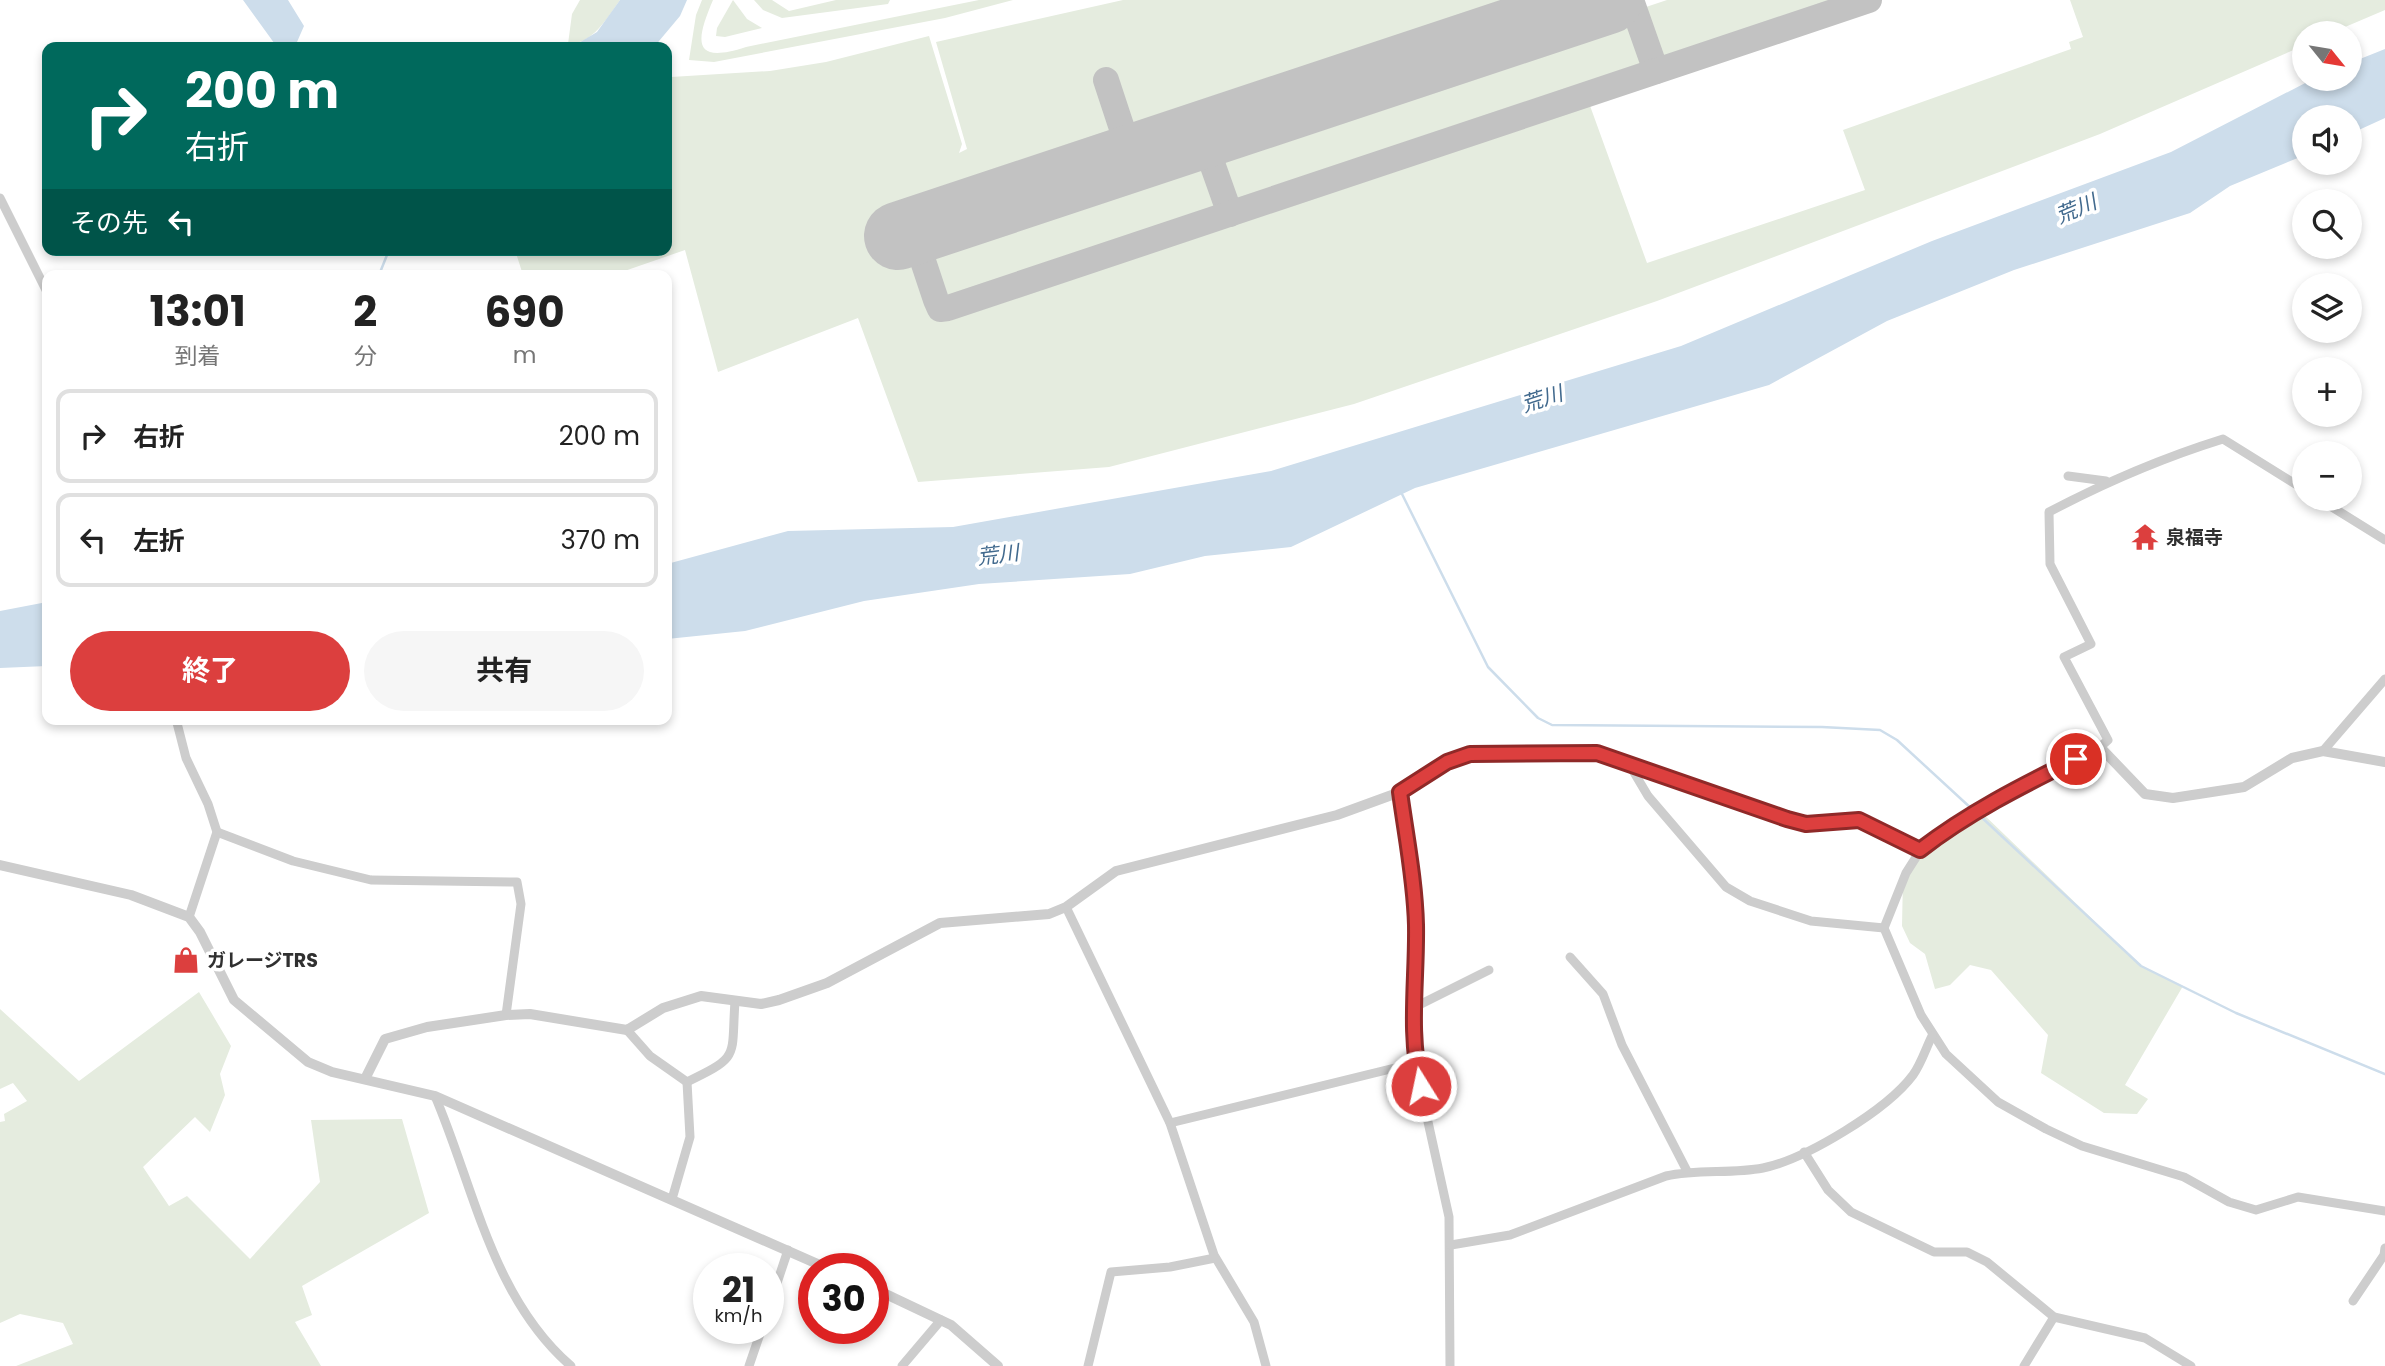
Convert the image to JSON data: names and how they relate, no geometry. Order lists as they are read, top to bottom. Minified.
{"water":["荒川"],"places":{"temple":["泉福寺"],"shop":["ガレージTRS"]},"north":"bottom right","page":{"map_buttons":["+","−"],"turn":["200 m","右折"],"then":"その先","eta":["13:01","到着","2","分","690","m"],"list":[{"name":"右折","value":"200 m"},{"name":"左折","value":"370 m"}],"buttons":["終了","共有"],"speed":"21 km/h","limit":"30"}}
